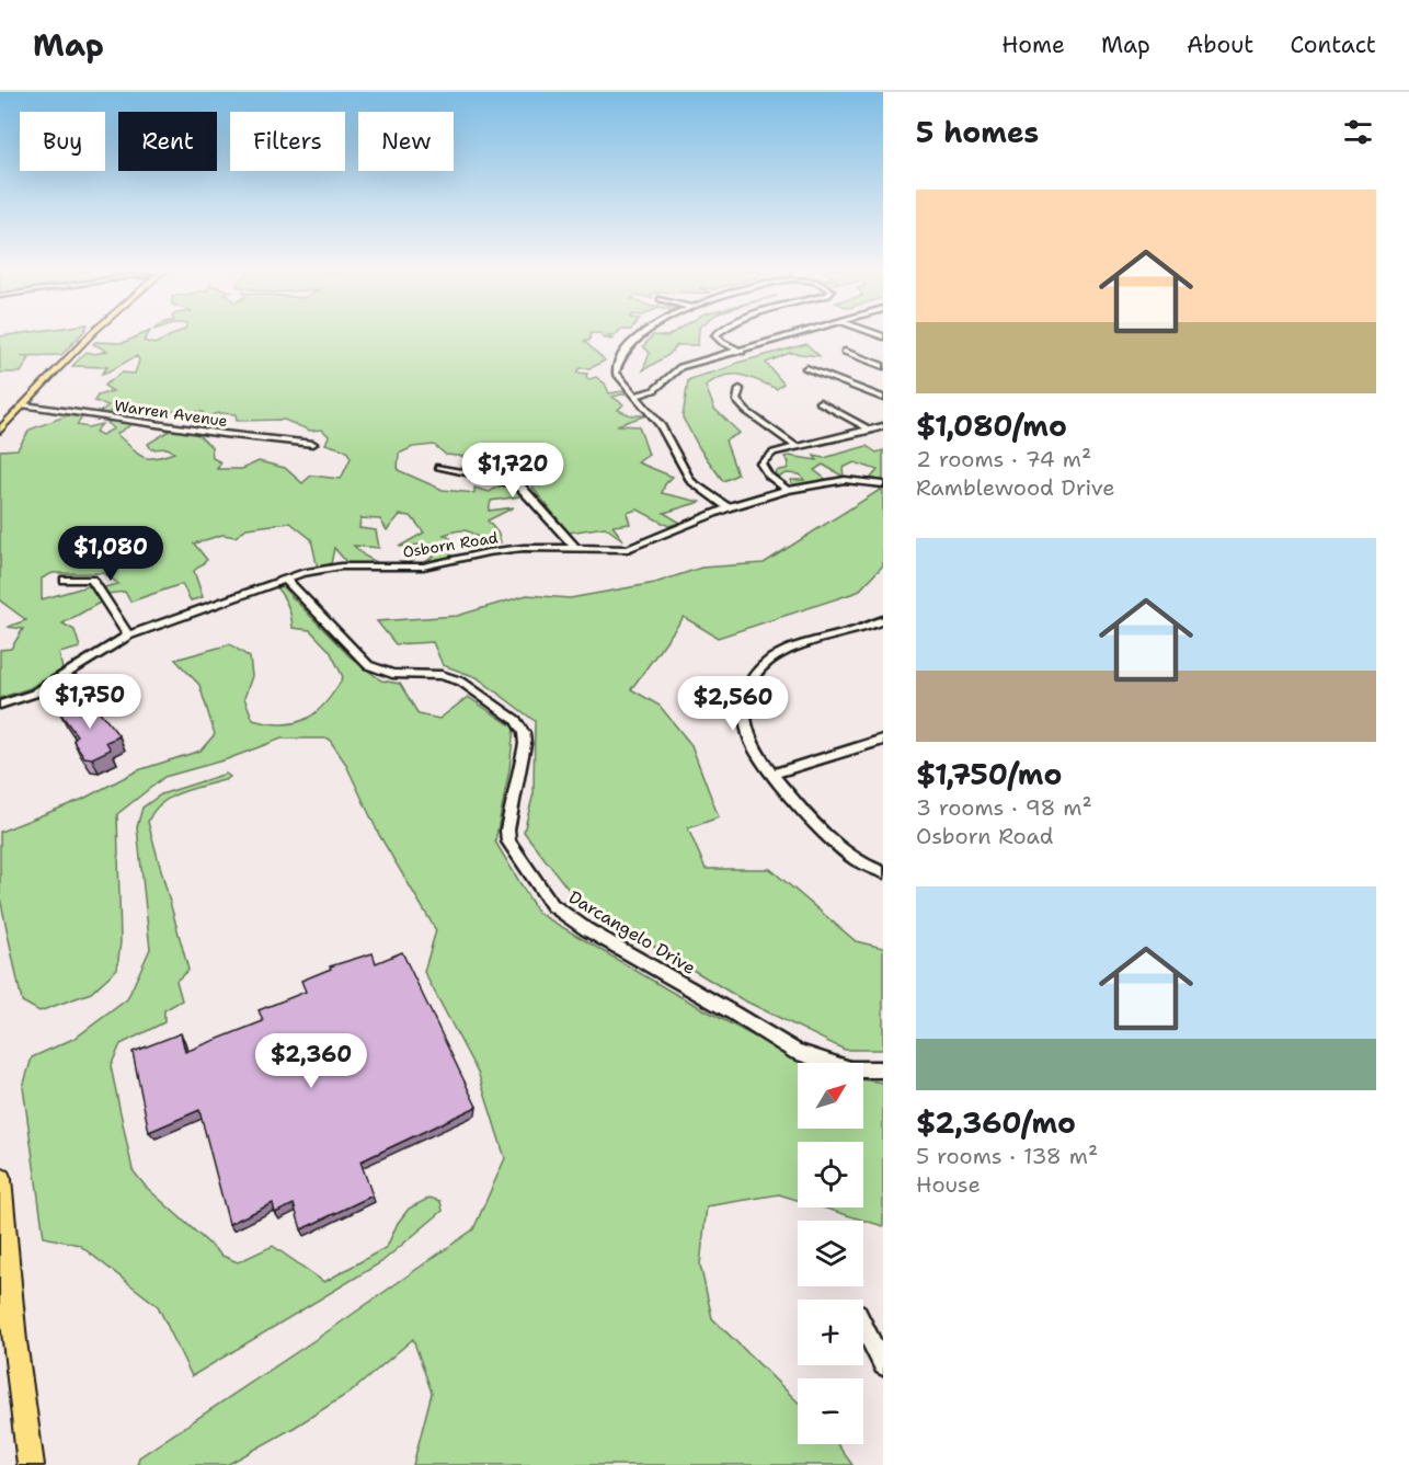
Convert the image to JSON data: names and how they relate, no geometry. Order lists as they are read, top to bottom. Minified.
{"streets":{"street":["Warren Avenue","Osborn Road","Darcangelo Drive"]},"crossings":[["Osborn Road","Darcangelo Drive"]],"north":"top right","page":{"header":"Map","nav":["Home","Map","About","Contact"],"heading":"5 homes","chip":["Buy","Rent","Filters","New"],"list":[{"name":"$1,080/mo","note":"2 rooms · 74 m² · Ramblewood Drive"},{"name":"$1,750/mo","note":"3 rooms · 98 m² · Osborn Road"},{"name":"$2,360/mo","note":"5 rooms · 138 m² · House"}],"price":["$1,720","$1,080","$1,750","$2,560","$2,360"],"map_buttons":["+","−"]}}
